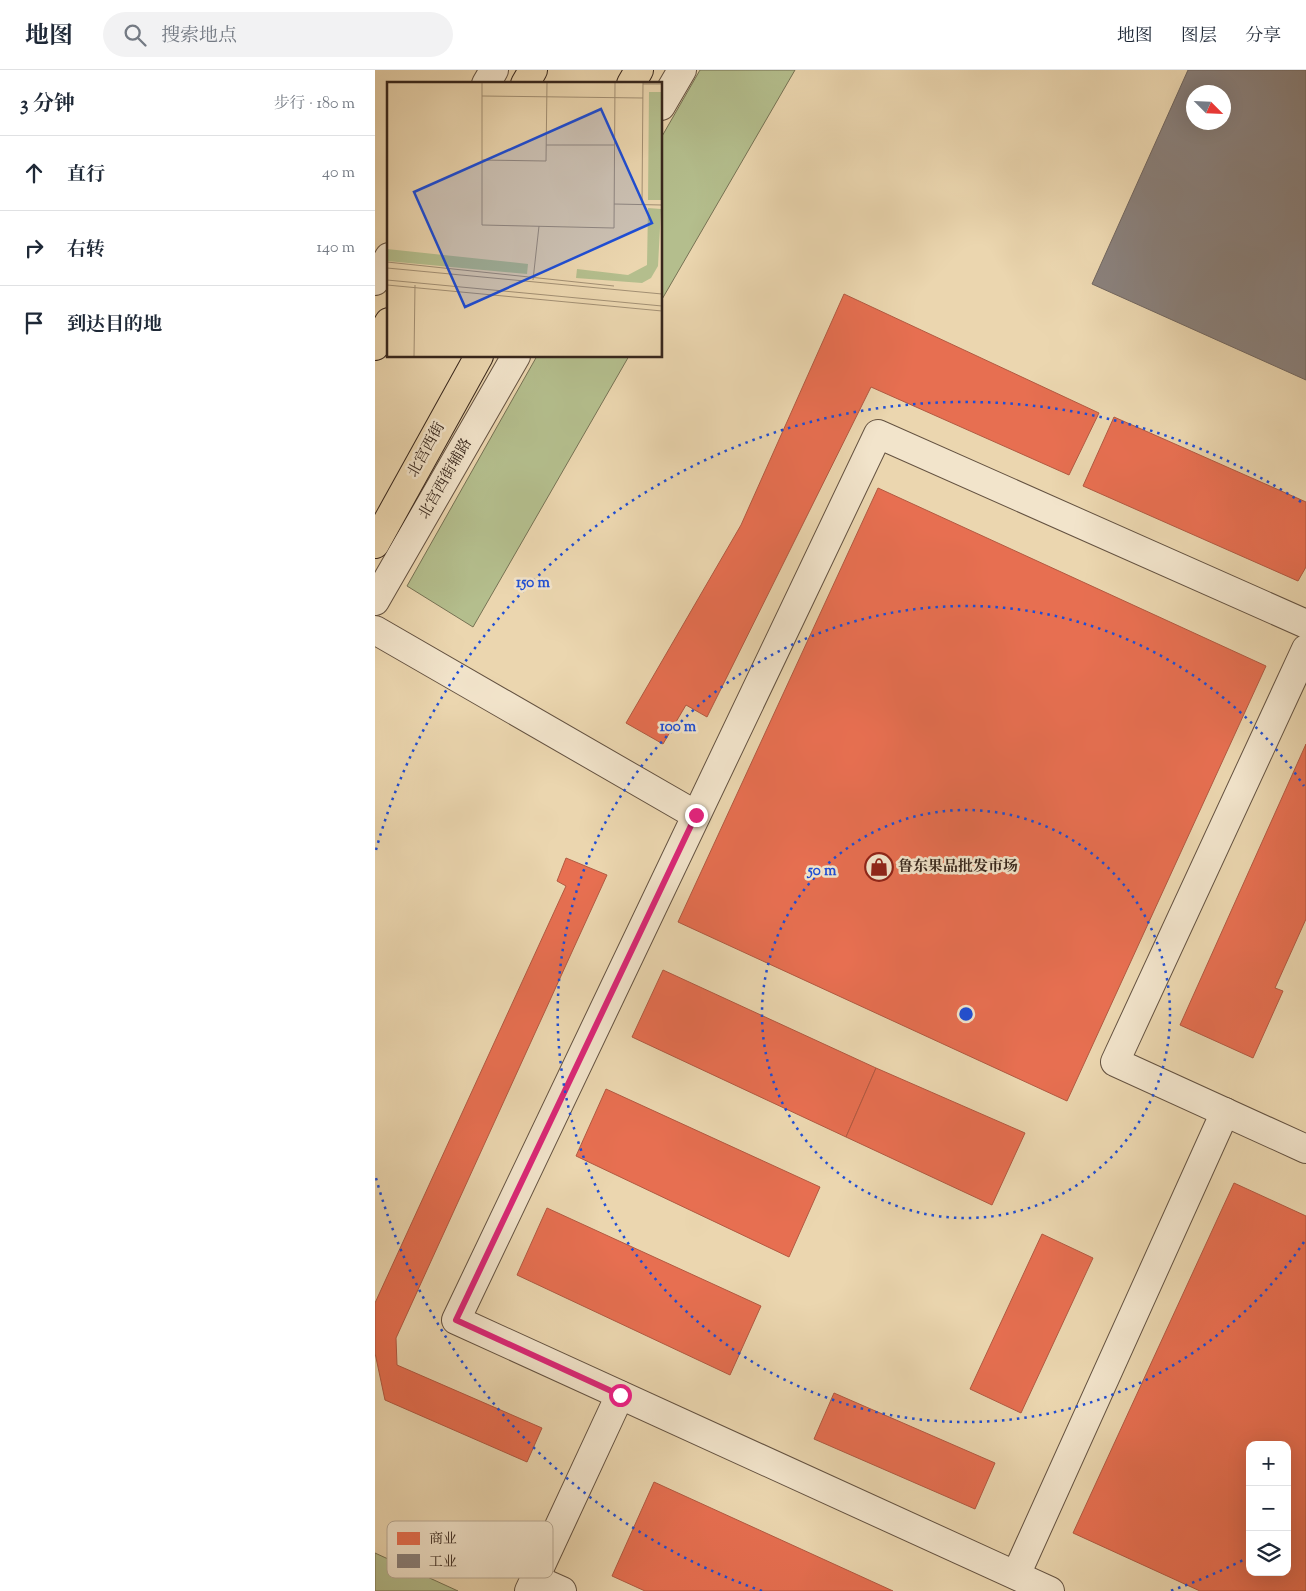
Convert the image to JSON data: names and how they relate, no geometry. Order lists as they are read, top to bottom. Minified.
{"streets":{"main road":["北宫西街"],"street":["北宫西街辅路"]},"places":{"shop":["鲁东果品批发市场"]},"legend":["商业","工业"],"north":"bottom right","page":{"header":"地图","search":"搜索地点","nav":["地图","图层","分享"],"heading":["3 分钟","步行 · 180 m"],"list":[["直行","40 m"],["右转","140 m"],"到达目的地"],"map_buttons":["+","−"]},"rings":["150 m","100 m","50 m"]}
